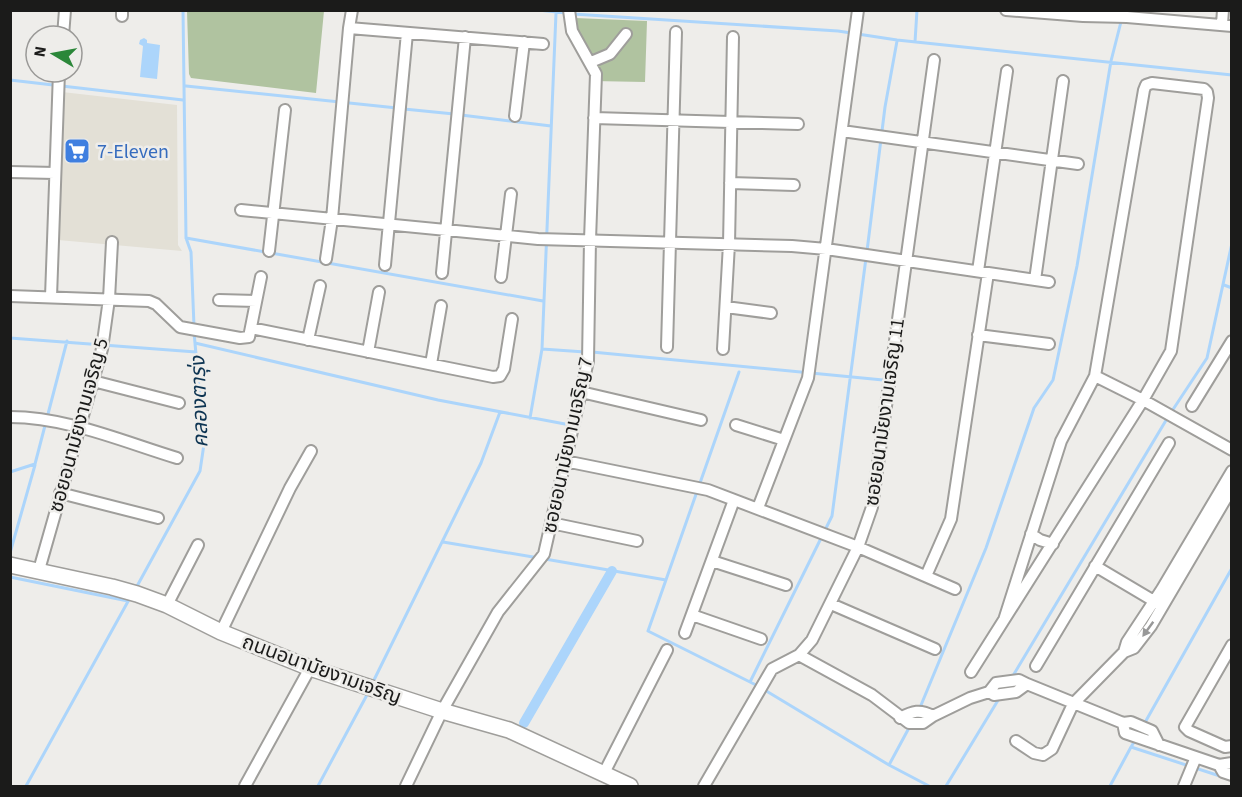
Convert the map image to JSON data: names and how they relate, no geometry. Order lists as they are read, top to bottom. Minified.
{"streets":{"street":["ซอยอนามัยงามเจริญ 11","ซอยอนามัยงามเจริญ 5","ซอยอนามัยงามเจริญ 7","ถนนอนามัยงามเจริญ"]},"crossings":[["ซอยอนามัยงามเจริญ 5","ถนนอนามัยงามเจริญ"],["ซอยอนามัยงามเจริญ 7","ถนนอนามัยงามเจริญ"]],"water":["คลองตารุ่ง"],"places":{"supermarket":["7-Eleven"]},"north":"left"}
